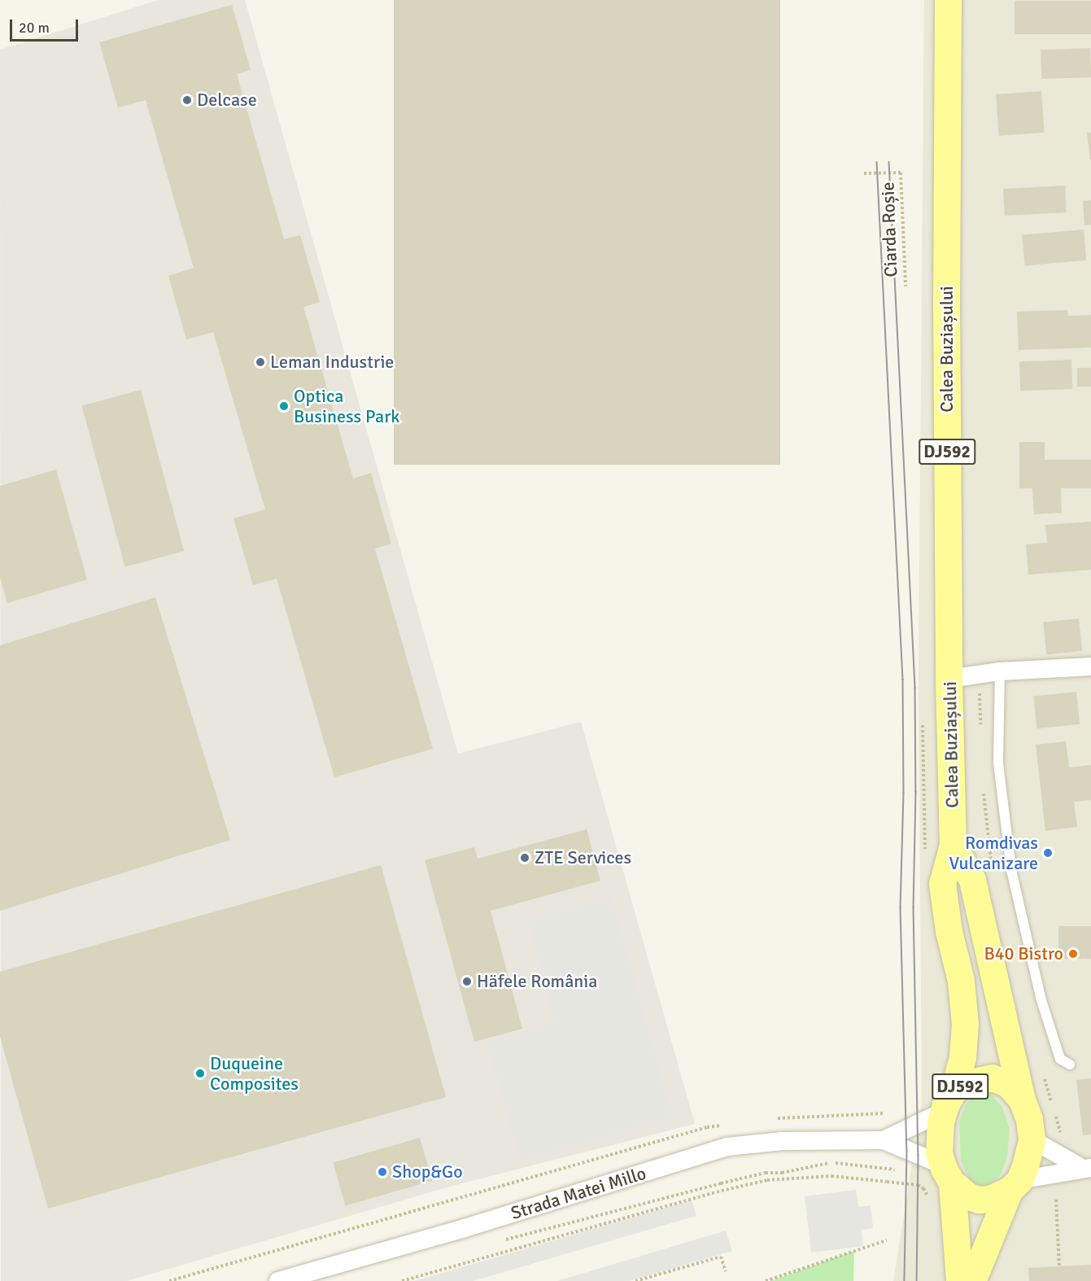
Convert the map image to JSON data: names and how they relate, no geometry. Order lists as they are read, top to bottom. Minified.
{"streets":{"main road":["Calea Buziașului","DJ592"],"street":["Strada Matei Millo"],"path":["Ciarda Roșie"]},"crossings":[["Calea Buziașului","DJ592"],["Calea Buziașului","Strada Matei Millo"],["DJ592","Strada Matei Millo"]],"places":["Delcase","Leman Industrie","Optica Business Park","Romdivas Vulcanizare","ZTE Services","B40 Bistro","Häfele România","Duqueine Composites","Shop&Go"],"scale_bar":"20 m"}
